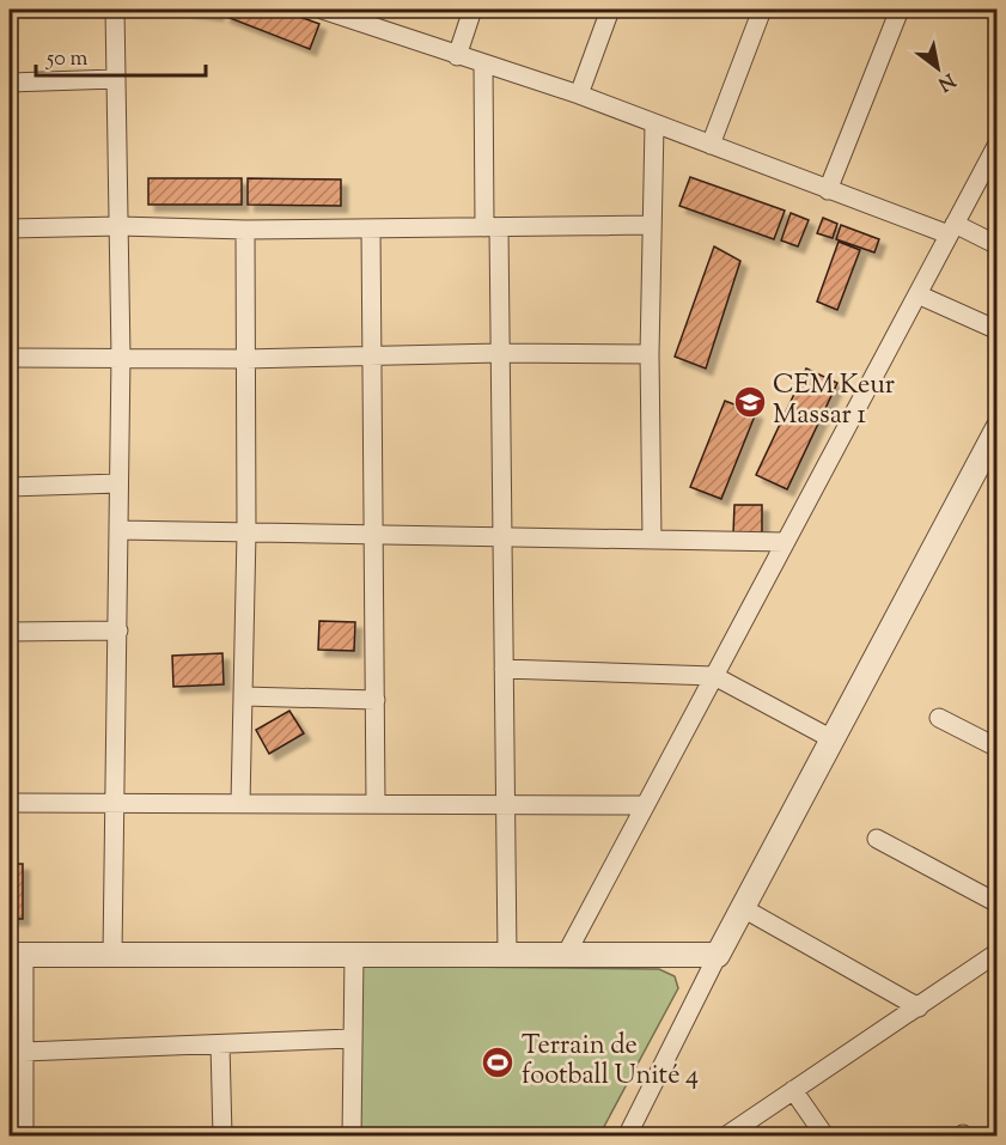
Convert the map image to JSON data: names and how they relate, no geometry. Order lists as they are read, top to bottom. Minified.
{"places":{"school or university":["CEM Keur Massar 1"],"sports":["Terrain de football Unité 4"]},"scale_bar":"50 m","north":"bottom right"}
